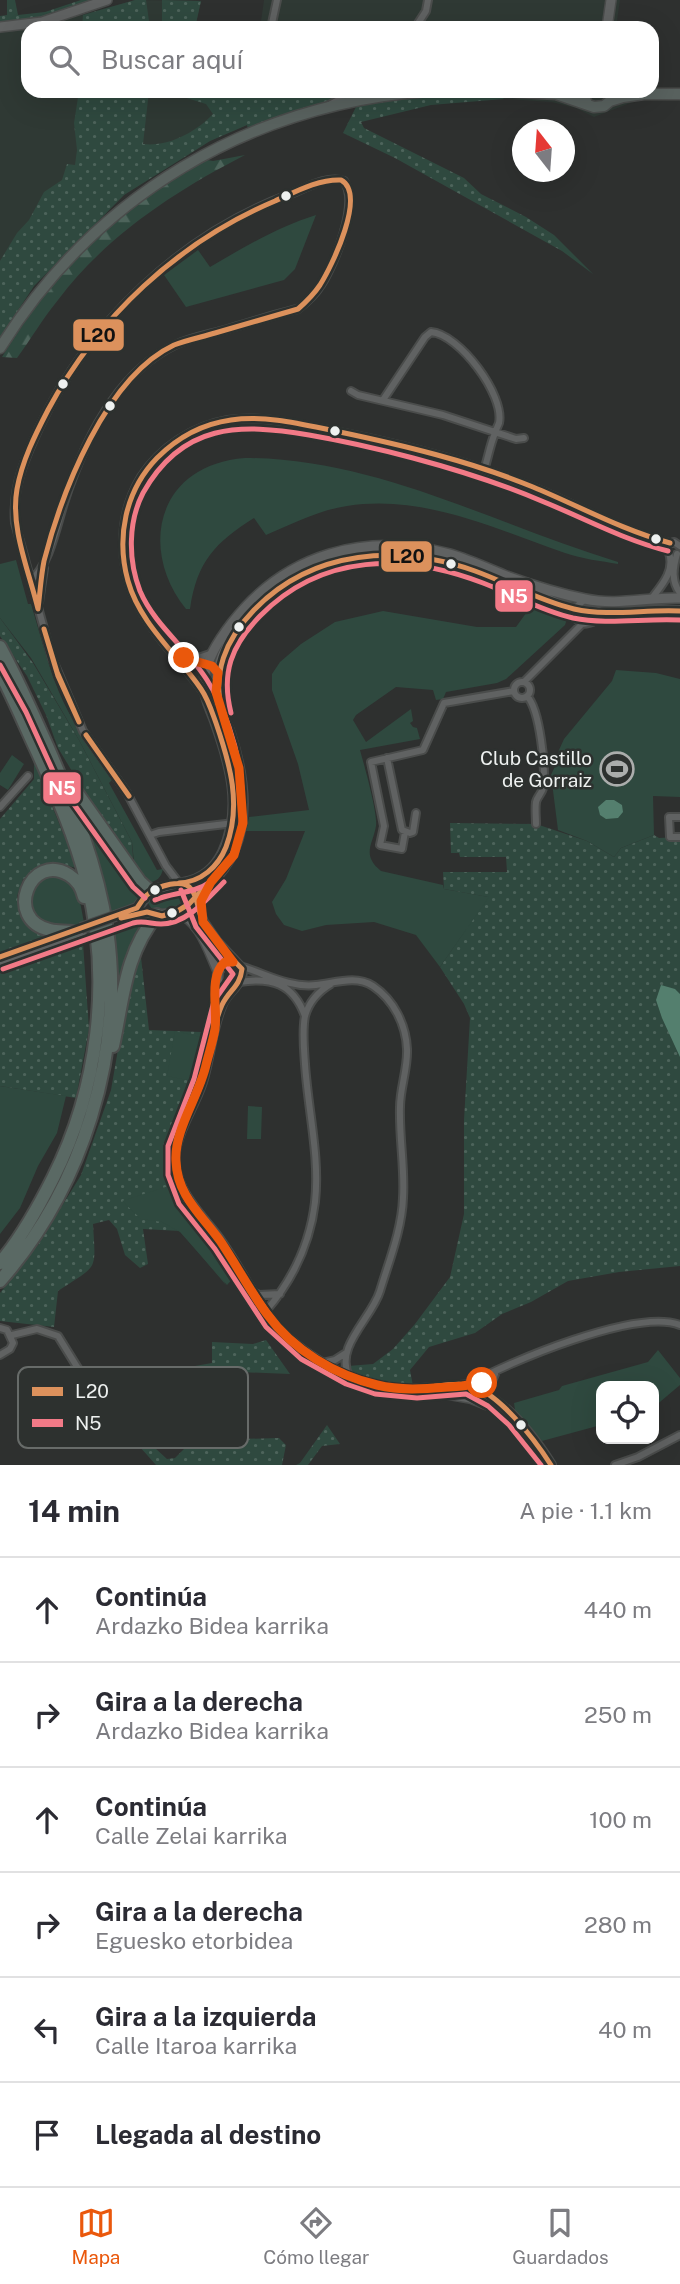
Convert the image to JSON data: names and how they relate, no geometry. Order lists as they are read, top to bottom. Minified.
{"places":{"sports":["Club Castillo de Gorraiz"]},"lines":["transit line L20","transit line N5"],"legend":["L20","N5"],"north":"top","page":{"search":"Buscar aquí","heading":["14 min","A pie · 1.1 km"],"list":[["Continúa","Ardazko Bidea karrika","440 m"],["Gira a la derecha","Ardazko Bidea karrika","250 m"],["Continúa","Calle Zelai karrika","100 m"],["Gira a la derecha","Eguesko etorbidea","280 m"],["Gira a la izquierda","Calle Itaroa karrika","40 m"],"Llegada al destino"],"nav":["Mapa","Cómo llegar","Guardados"]}}
